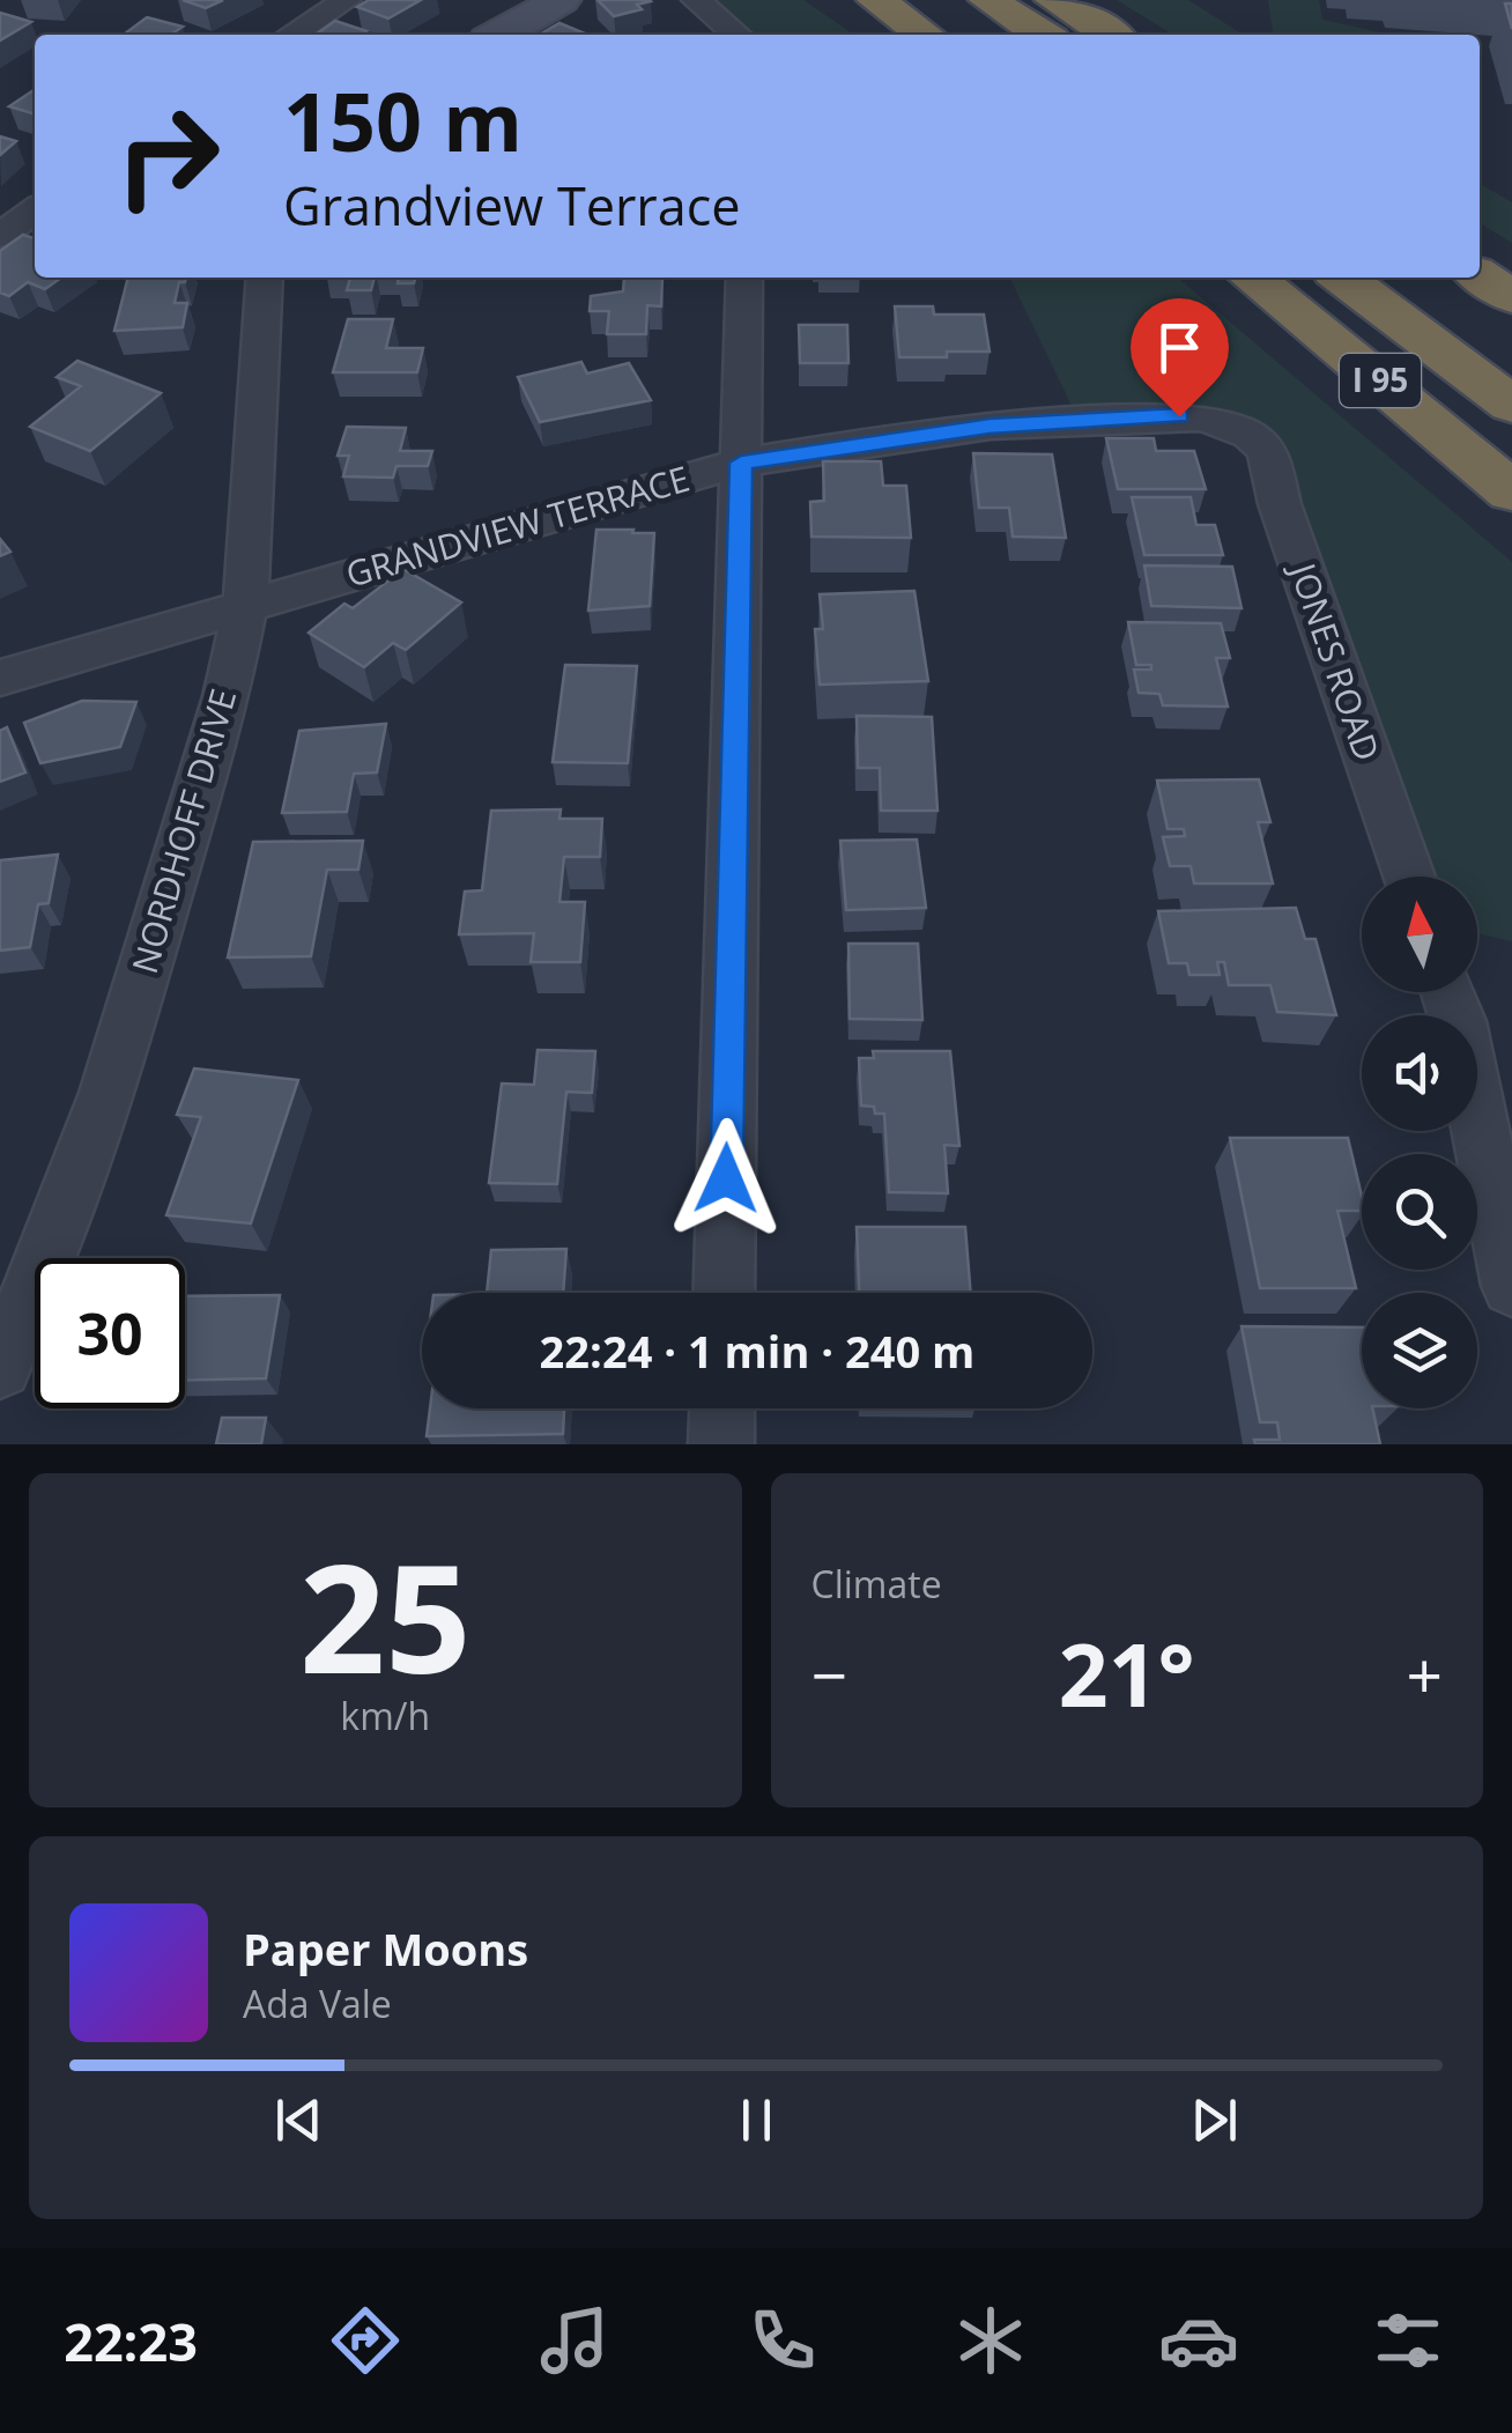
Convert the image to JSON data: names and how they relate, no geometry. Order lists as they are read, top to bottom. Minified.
{"streets":{"highway":["I 95"],"street":["GRANDVIEW TERRACE","JONES ROAD","NORDHOFF DRIVE"]},"crossings":[["GRANDVIEW TERRACE","JONES ROAD"],["GRANDVIEW TERRACE","NORDHOFF DRIVE"]],"north":"top","page":{"turn":["150 m","Grandview Terrace"],"limit":"30","trip":"22:24 · 1 min · 240 m","tile":[["25","km/h"],"Climate"],"heat":["−","21°","+"],"song":["Paper Moons","Ada Vale"],"tabs":"22:23"}}
